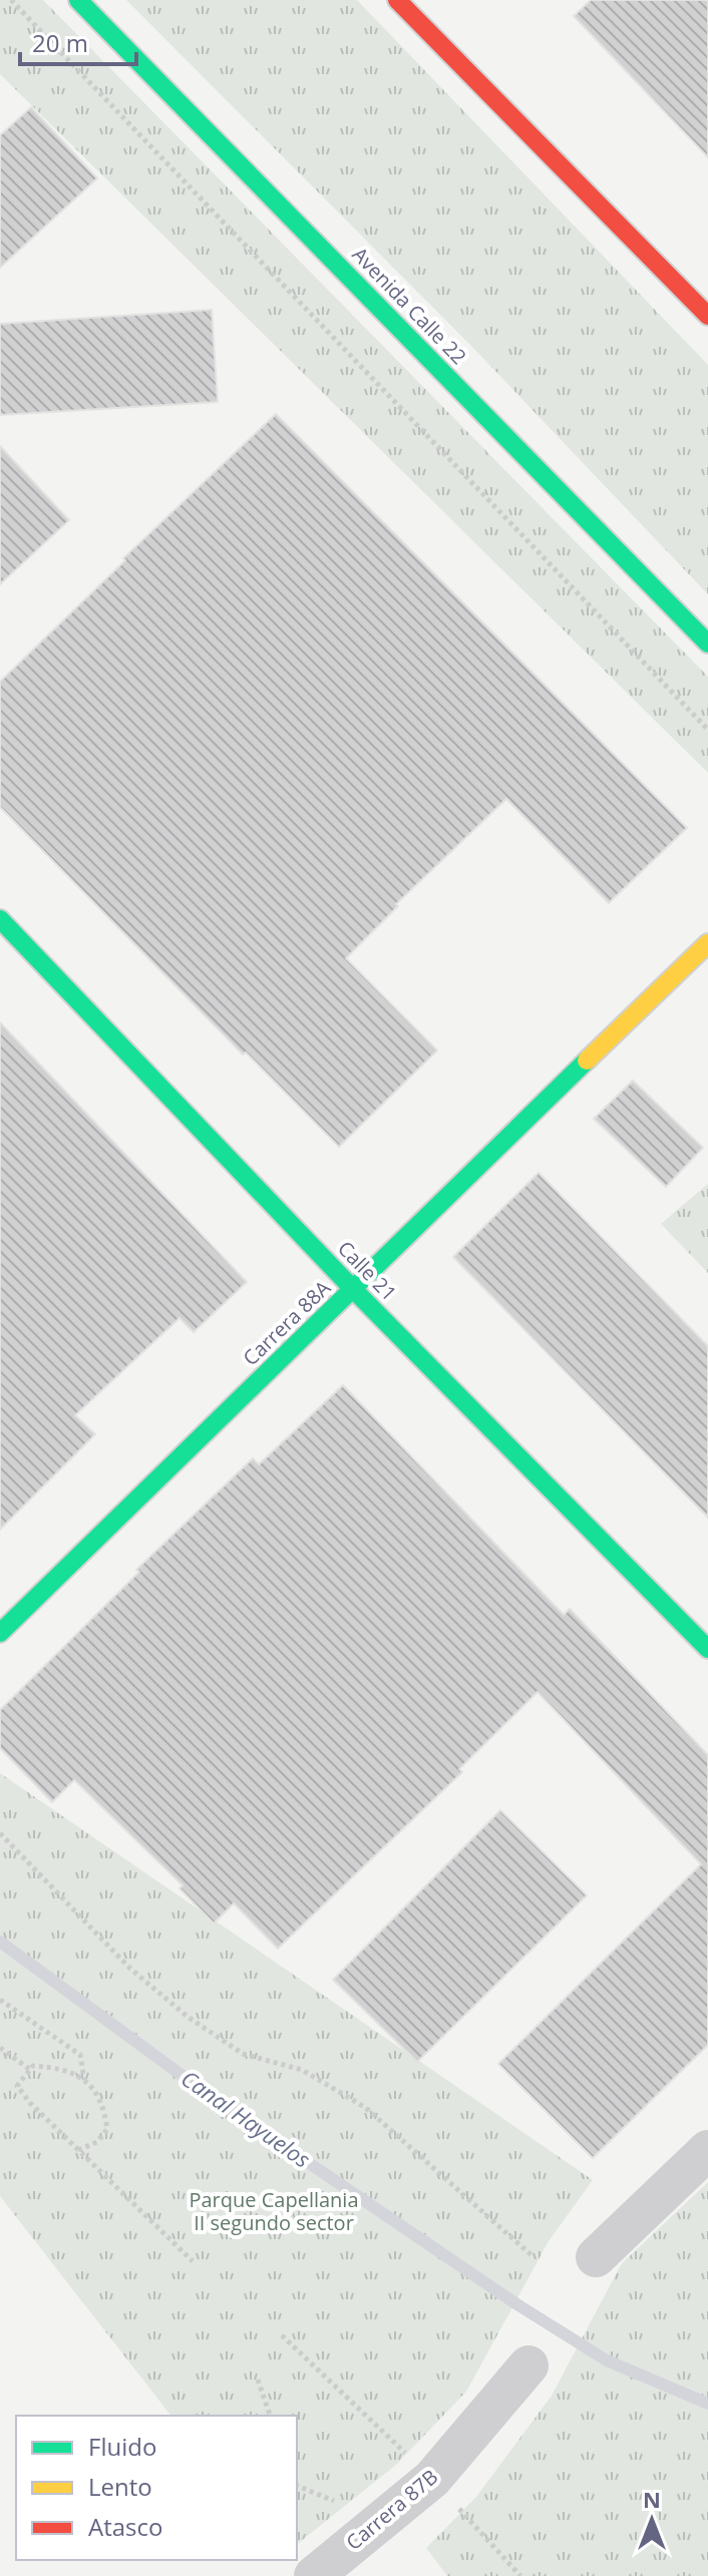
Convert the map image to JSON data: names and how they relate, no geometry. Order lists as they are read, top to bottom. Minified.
{"streets":{"street":["Avenida Calle 22","Calle 21","Carrera 88A","Carrera 87B"]},"crossings":[["Calle 21","Carrera 88A"]],"water":["Canal Hayuelos"],"parks":["Parque Capellania II segundo sector"],"legend":["Fluido","Lento","Atasco"],"scale_bar":"20 m","north":"top"}
